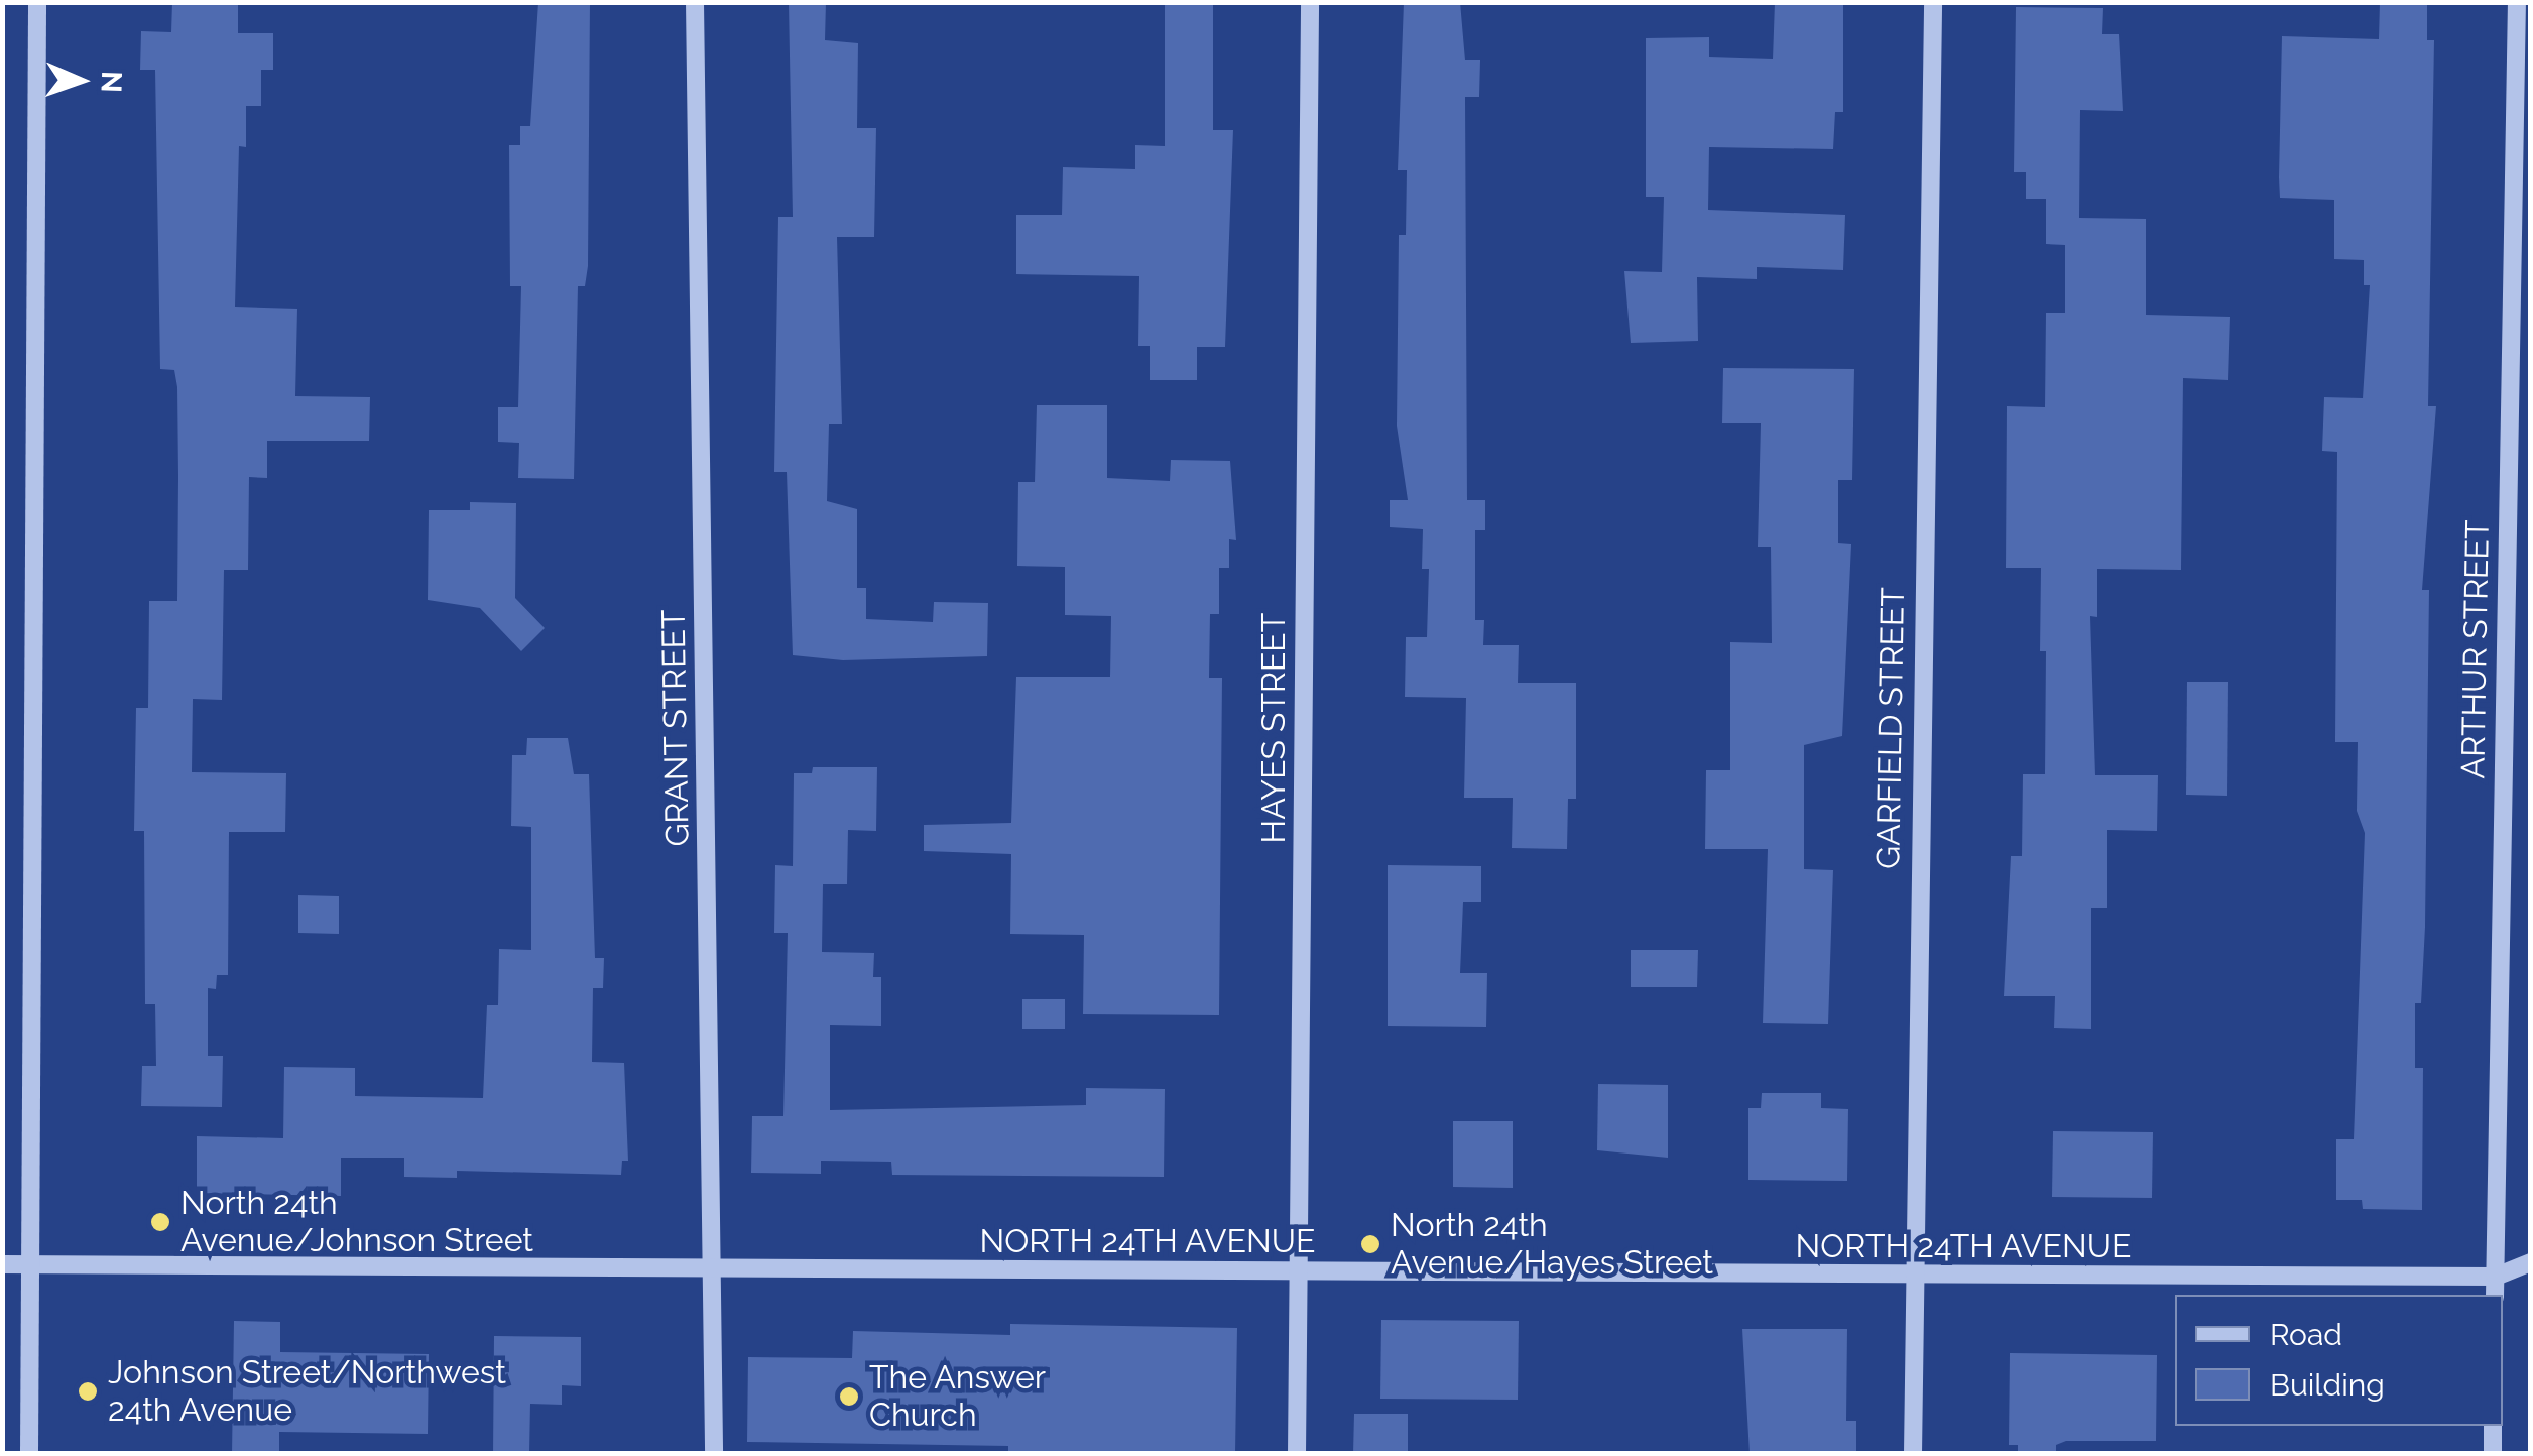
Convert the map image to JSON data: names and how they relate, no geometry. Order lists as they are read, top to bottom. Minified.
{"streets":{"street":["ARTHUR STREET","GRANT STREET","HAYES STREET","GARFIELD STREET","NORTH 24TH AVENUE"]},"crossings":[["ARTHUR STREET","NORTH 24TH AVENUE"],["GRANT STREET","NORTH 24TH AVENUE"],["HAYES STREET","NORTH 24TH AVENUE"],["GARFIELD STREET","NORTH 24TH AVENUE"]],"places":["North 24th Avenue/Johnson Street","North 24th Avenue/Hayes Street","Johnson Street/Northwest 24th Avenue","The Answer Church"],"legend":["Road","Building"],"north":"right"}
